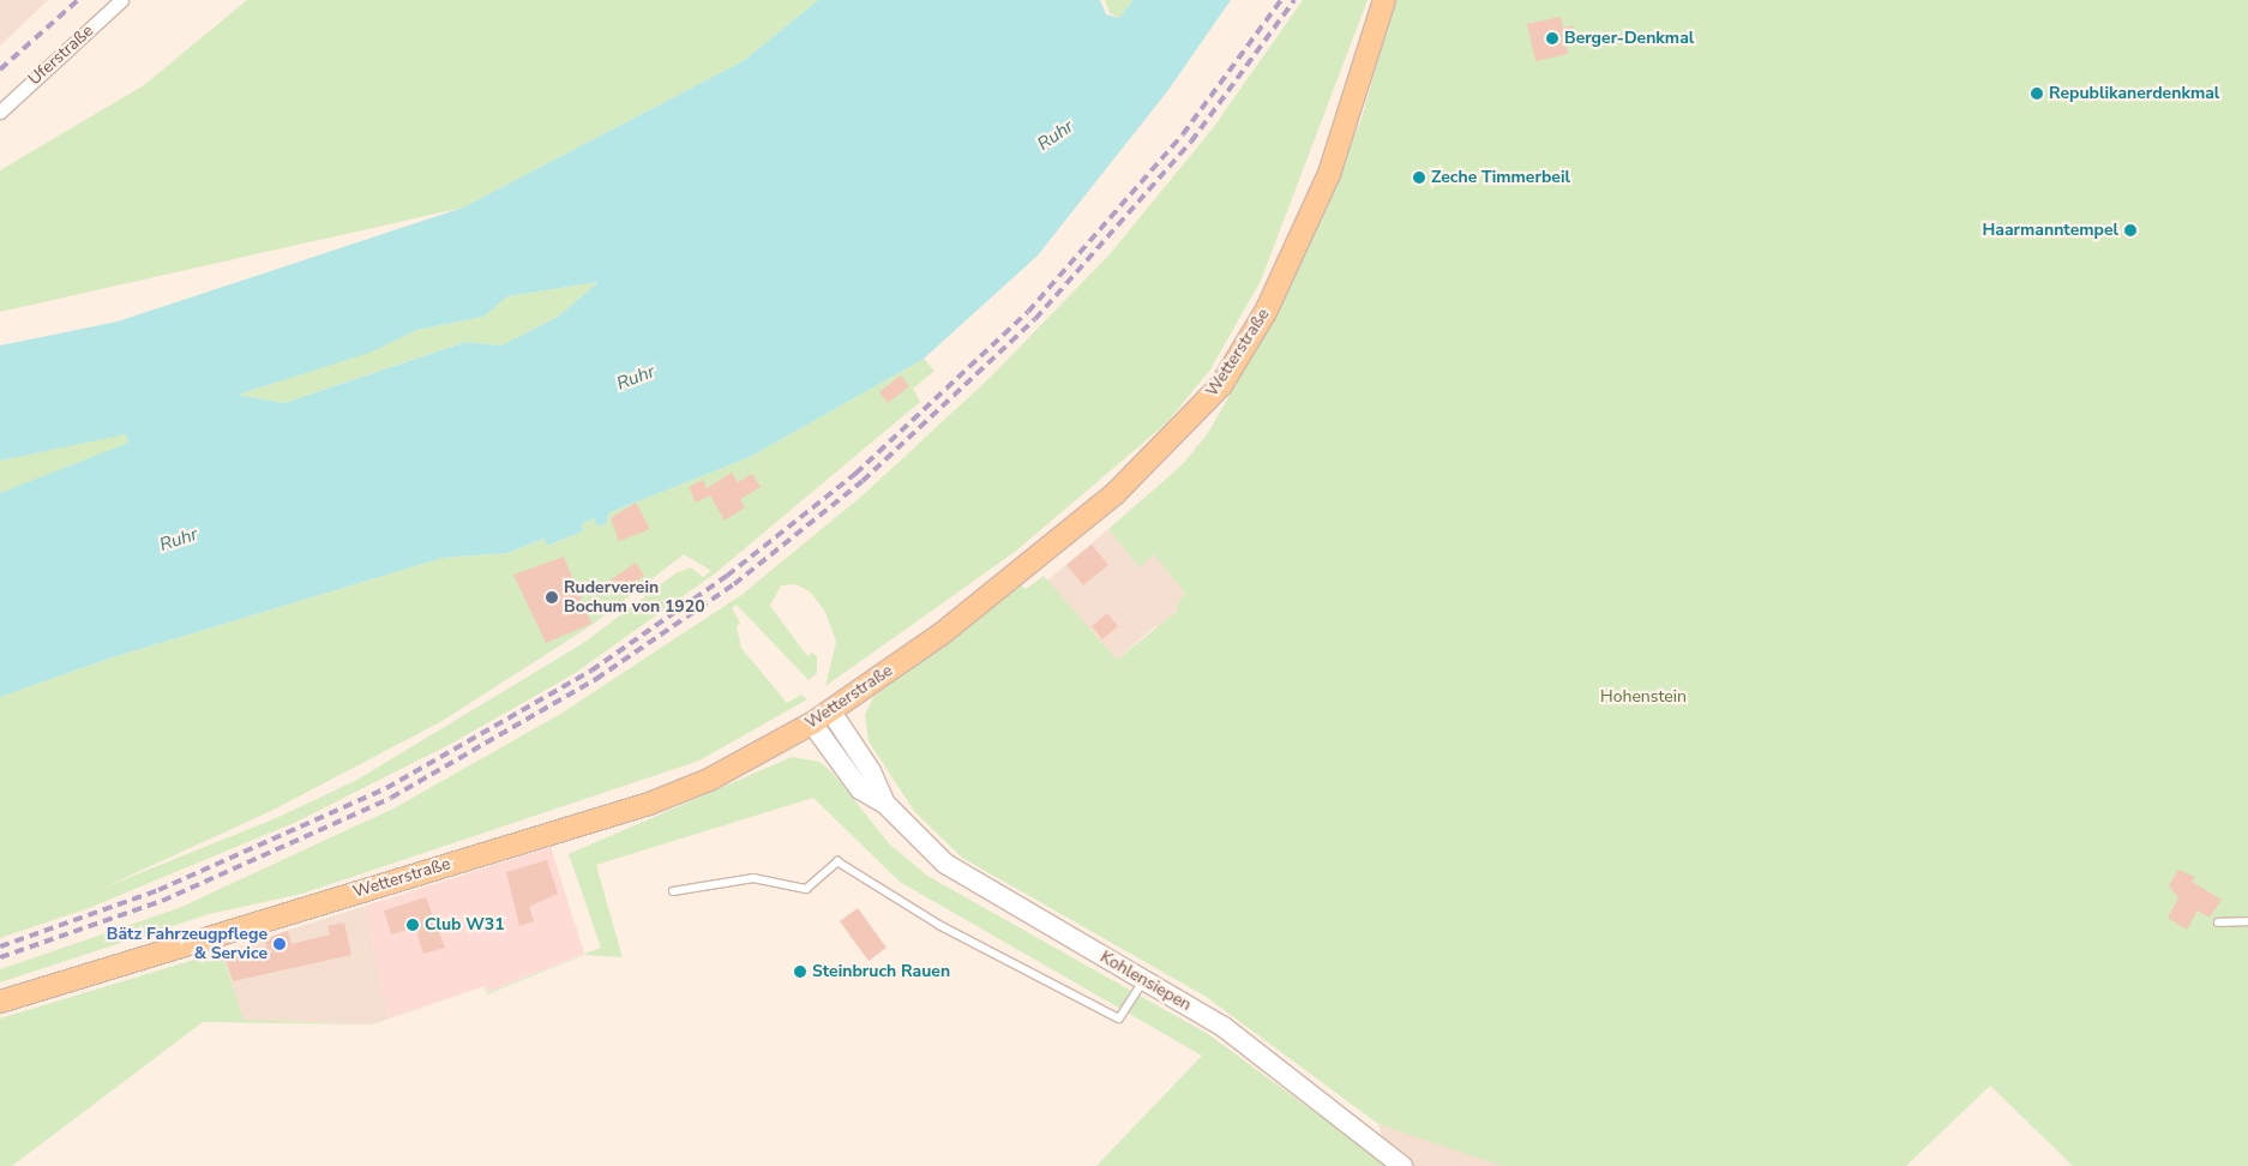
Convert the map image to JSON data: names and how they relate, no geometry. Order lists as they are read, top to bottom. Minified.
{"streets":{"main road":["Wetterstraße"],"street":["Uferstraße","Kohlensiepen"]},"crossings":[["Wetterstraße","Kohlensiepen"]],"water":["Ruhr"],"parks":["Hohenstein"],"places":["Berger-Denkmal","Republikanerdenkmal","Zeche Timmerbeil","Haarmanntempel","Ruderverein Bochum von 1920","Club W31","Bätz Fahrzeugpflege & Service","Steinbruch Rauen"]}
